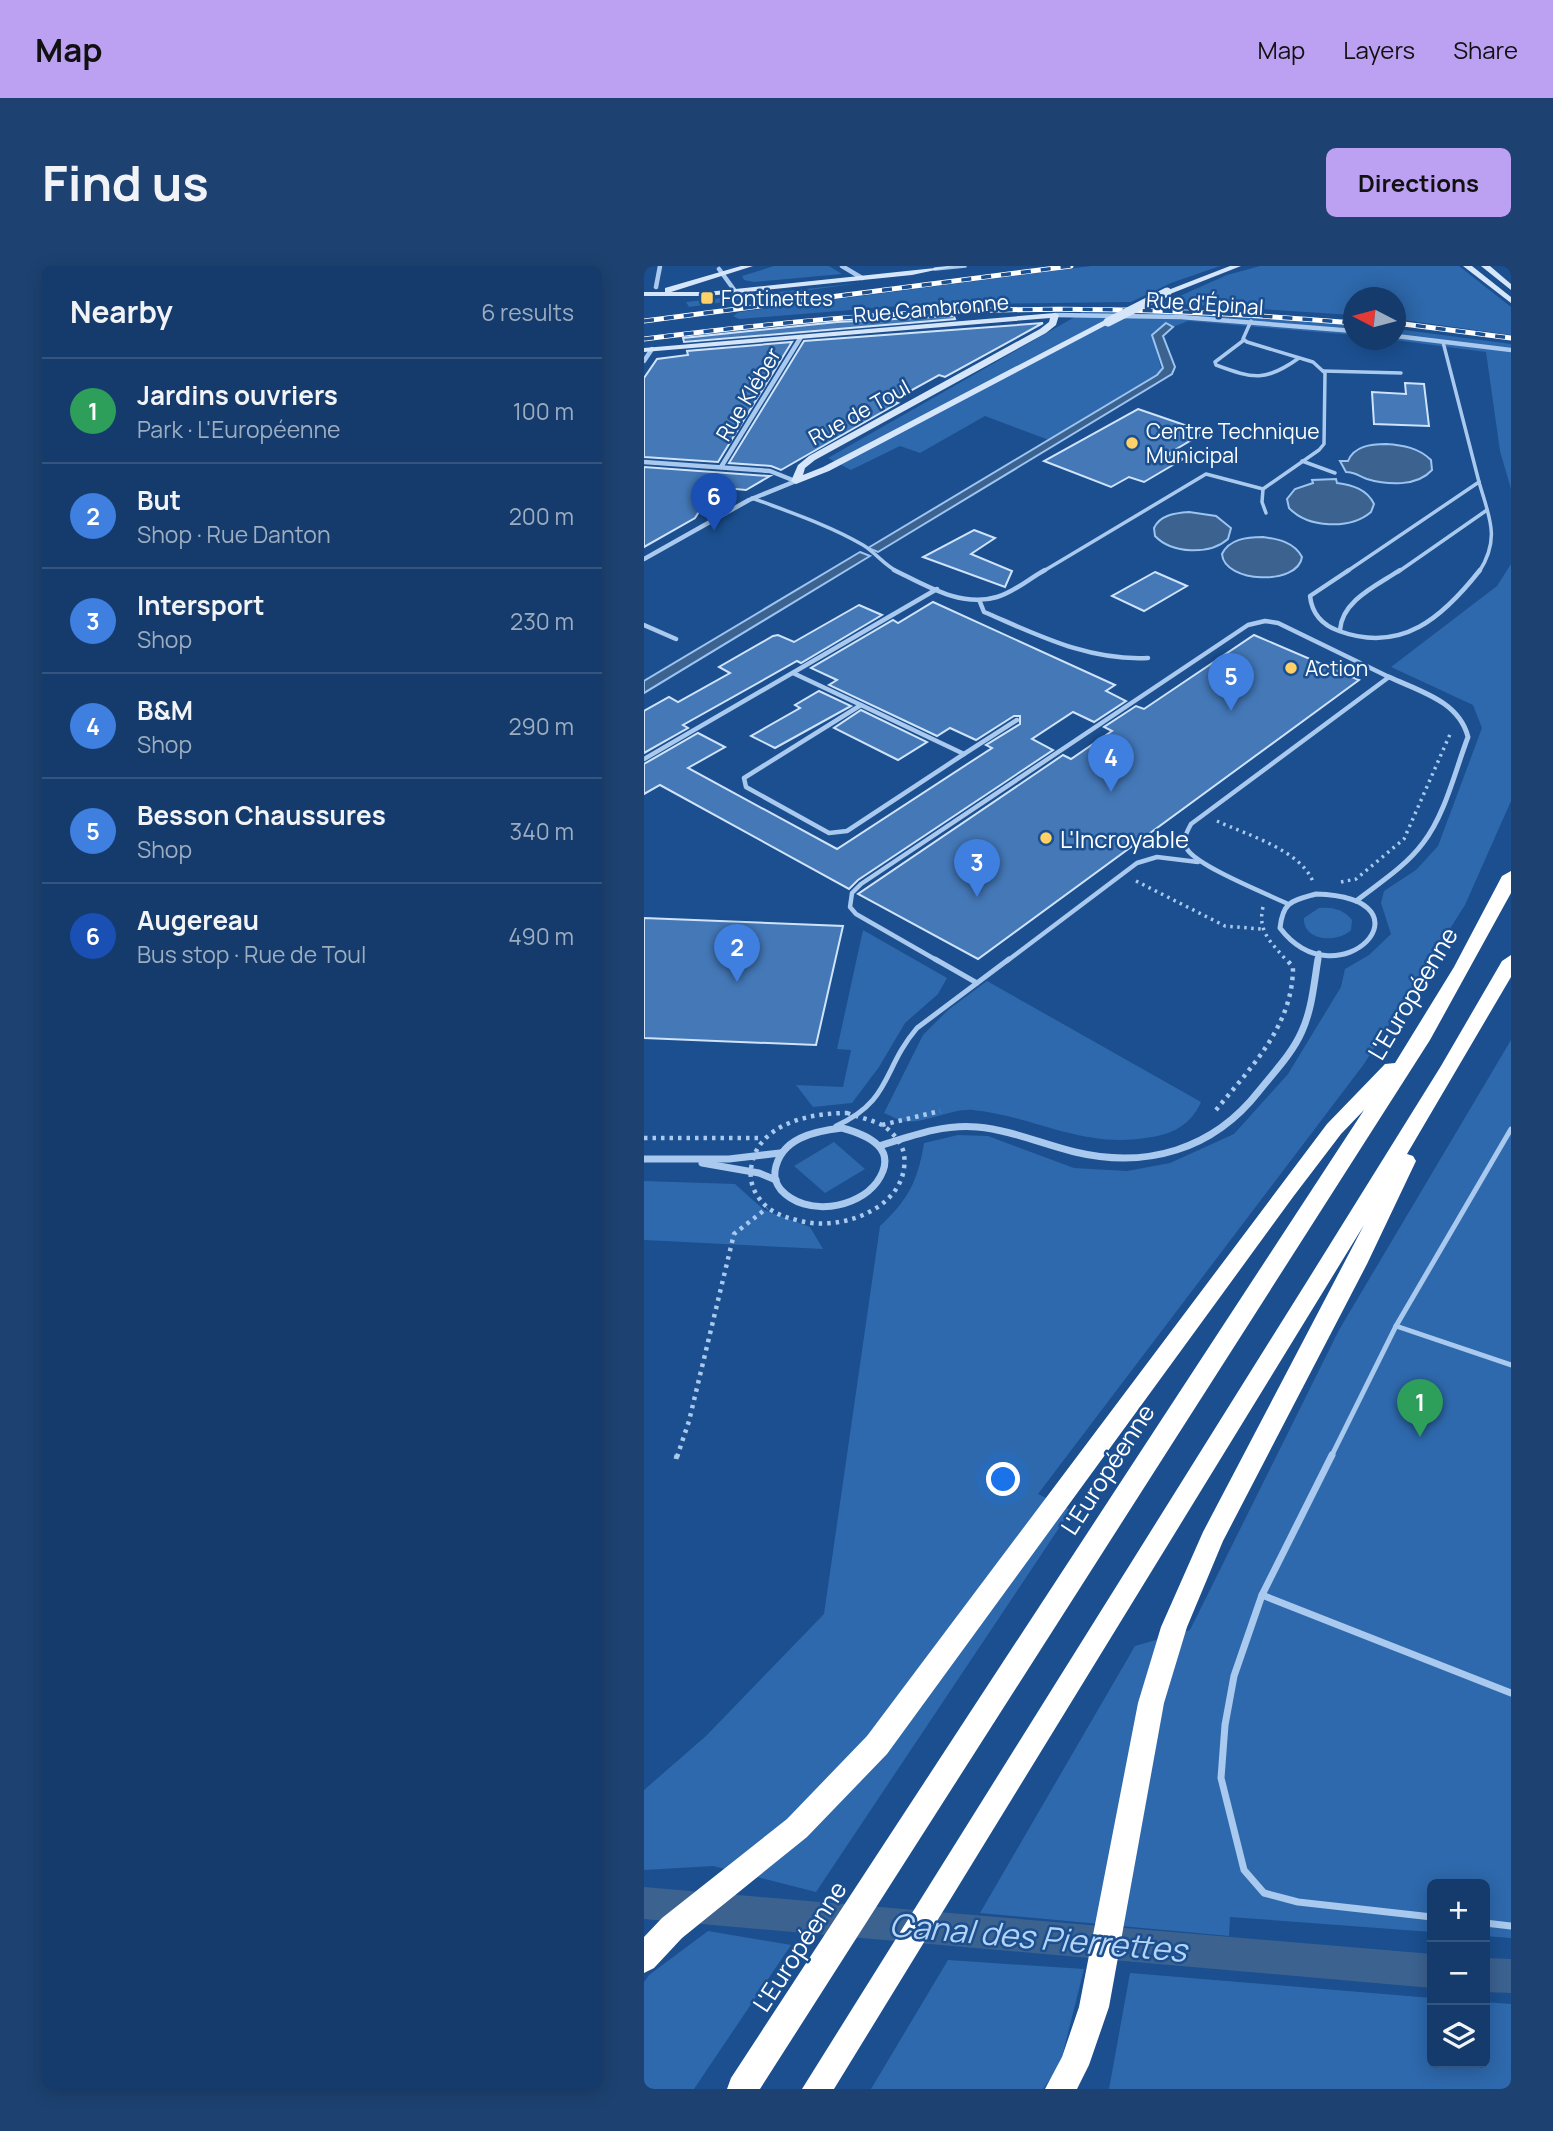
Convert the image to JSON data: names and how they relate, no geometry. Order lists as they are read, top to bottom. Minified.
{"streets":{"highway":["L'Européenne"],"street":["Rue d'Épinal","Rue Cambronne","Rue Kléber","Rue de Toul"]},"crossings":[["Rue d'Épinal","Rue Cambronne"],["Rue d'Épinal","Rue de Toul"],["Rue Cambronne","Rue Kléber"],["Rue Cambronne","Rue de Toul"]],"water":["Canal des Pierrettes"],"places":{"transit":["Fontinettes"],"other":["Centre Technique Municipal","Action","L'Incroyable"]},"north":"left","page":{"header":"Map","nav":["Map","Layers","Share"],"buttons":"Directions","title":"Find us","heading":["Nearby","6 results"],"list":[{"mark":"1","name":"Jardins ouvriers","note":"Park · L'Européenne","value":"100 m"},{"mark":"2","name":"But","note":"Shop · Rue Danton","value":"200 m"},{"mark":"3","name":"Intersport","note":"Shop","value":"230 m"},{"mark":"4","name":"B&M","note":"Shop","value":"290 m"},{"mark":"5","name":"Besson Chaussures","note":"Shop","value":"340 m"},{"mark":"6","name":"Augereau","note":"Bus stop · Rue de Toul","value":"490 m"}],"pins":["6","5","4","3","2","1"],"map_buttons":["+","−"]}}
